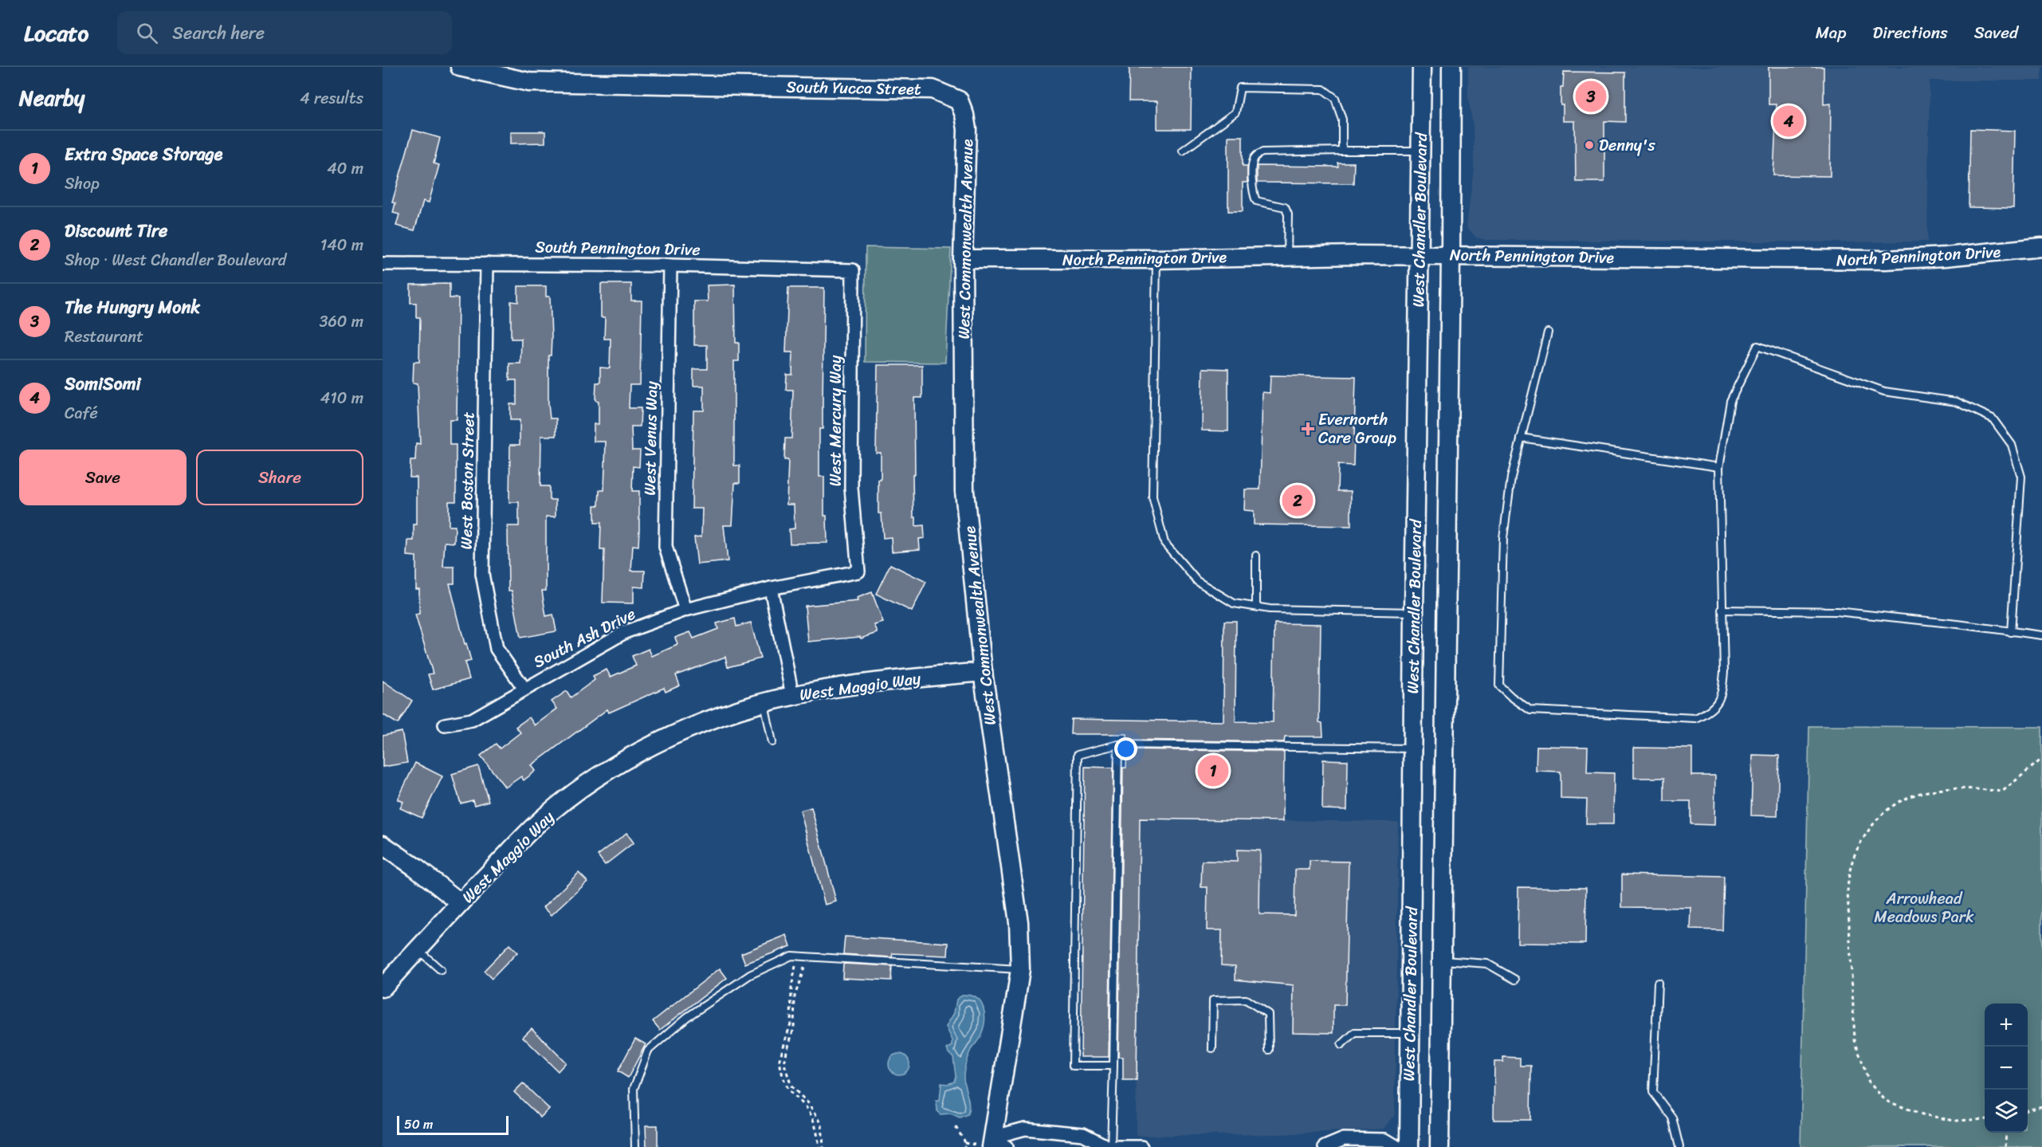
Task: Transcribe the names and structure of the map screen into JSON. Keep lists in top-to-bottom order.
{
  "streets": {
    "street": [
      "South Yucca Street",
      "West Chandler Boulevard",
      "West Commonwealth Avenue",
      "South Pennington Drive",
      "North Pennington Drive",
      "West Mercury Way",
      "West Venus Way",
      "West Boston Street",
      "South Ash Drive",
      "West Maggio Way"
    ]
  },
  "crossings": [
    ["South Yucca Street", "West Commonwealth Avenue"],
    ["West Chandler Boulevard", "North Pennington Drive"],
    ["West Commonwealth Avenue", "North Pennington Drive"],
    ["West Commonwealth Avenue", "West Maggio Way"],
    ["South Pennington Drive", "West Mercury Way"],
    ["South Pennington Drive", "West Venus Way"],
    ["South Pennington Drive", "West Boston Street"],
    ["West Mercury Way", "South Ash Drive"],
    ["West Venus Way", "South Ash Drive"],
    ["West Boston Street", "South Ash Drive"]
  ],
  "parks": ["Arrowhead Meadows Park"],
  "places": {
    "other": ["Denny's"],
    "health": ["Evernorth Care Group"]
  },
  "scale_bar": "50 m",
  "page": {
    "header": "Locato",
    "search": "Search here",
    "nav": ["Map", "Directions", "Saved"],
    "heading": ["Nearby", "4 results"],
    "pins": [
      "3",
      "4",
      "2",
      "1"
    ],
    "list": [
      {
        "mark": "1",
        "name": "Extra Space Storage",
        "note": "Shop",
        "value": "40 m"
      },
      {
        "mark": "2",
        "name": "Discount Tire",
        "note": "Shop · West Chandler Boulevard",
        "value": "140 m"
      },
      {
        "mark": "3",
        "name": "The Hungry Monk",
        "note": "Restaurant",
        "value": "360 m"
      },
      {
        "mark": "4",
        "name": "SomiSomi",
        "note": "Café",
        "value": "410 m"
      }
    ],
    "buttons": ["Save", "Share"],
    "map_buttons": ["+", "−"],
    "scale": "50 m"
  }
}
